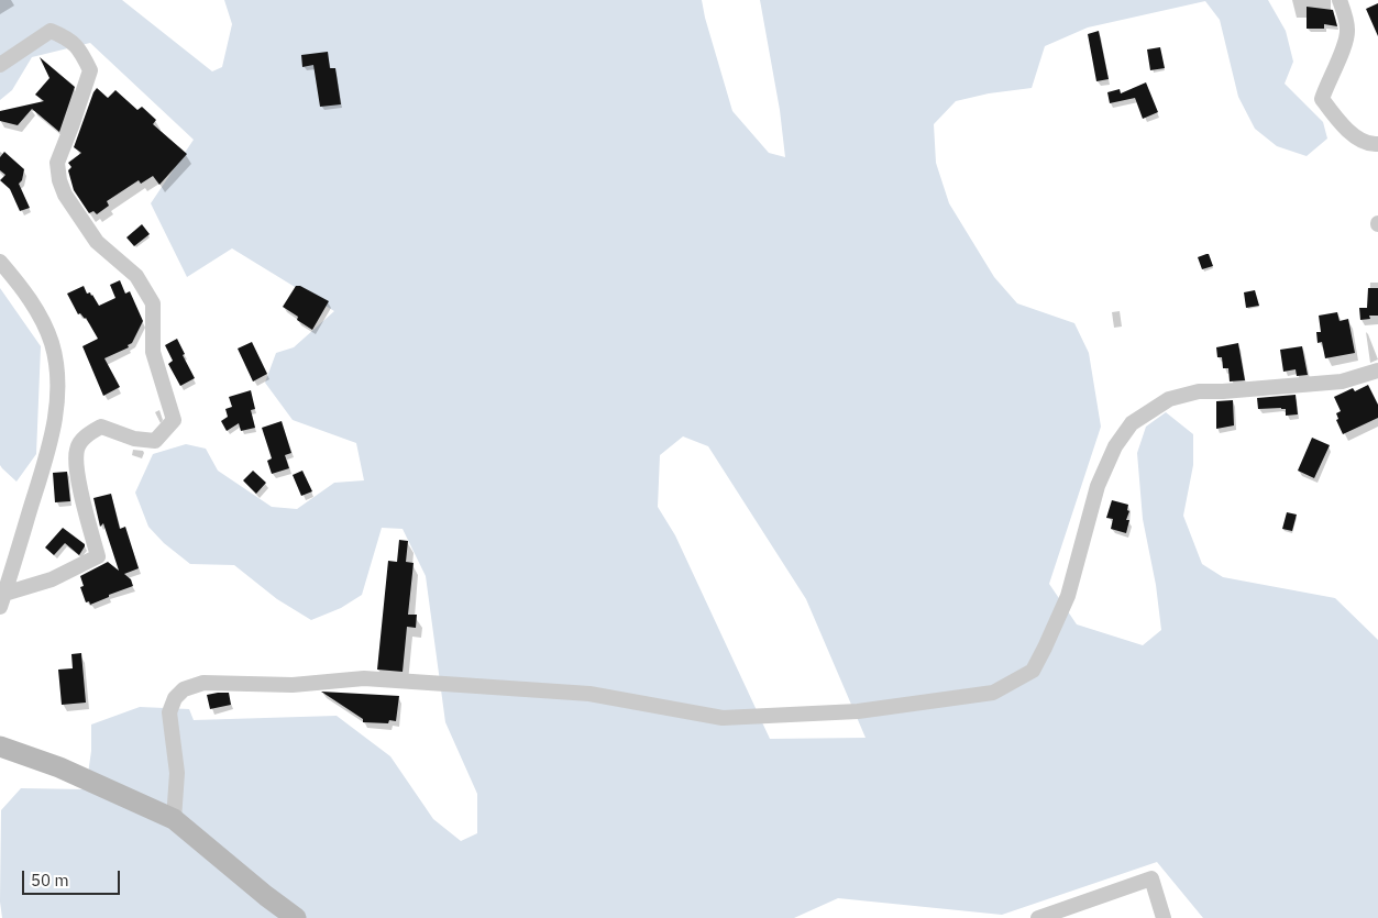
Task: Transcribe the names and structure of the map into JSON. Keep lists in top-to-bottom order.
{
  "scale_bar": "50 m"
}
